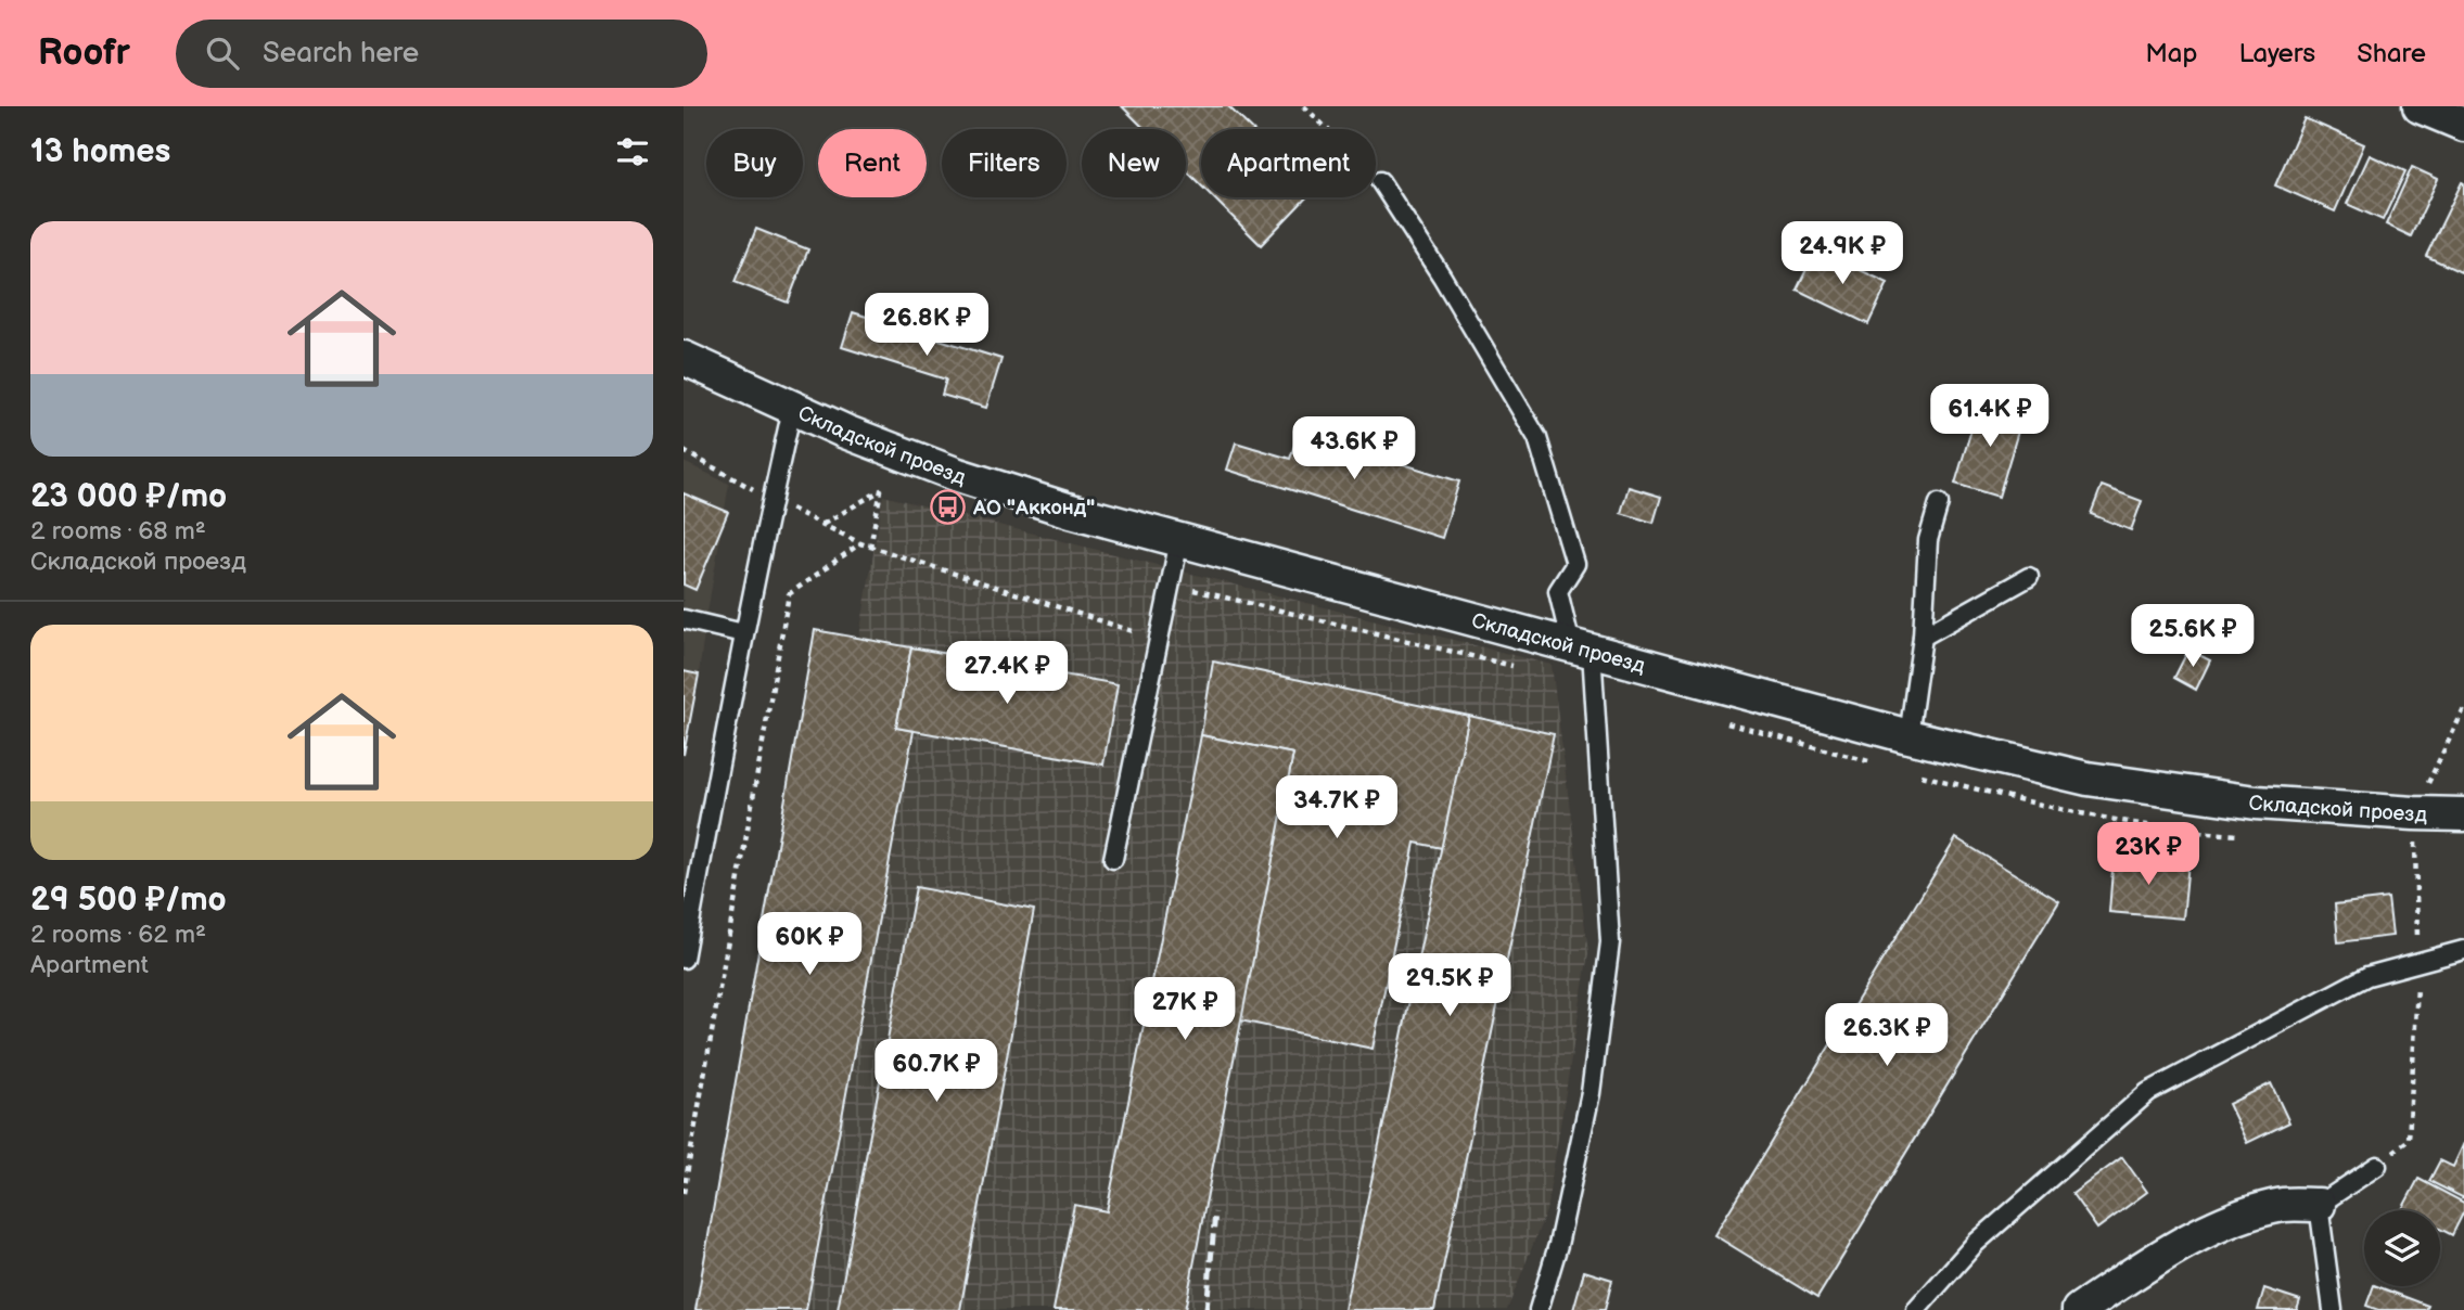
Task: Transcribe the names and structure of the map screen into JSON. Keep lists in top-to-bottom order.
{
  "streets": {
    "street": ["Складской проезд"]
  },
  "places": {
    "bus stop": ["АО \"Акконд\""]
  },
  "page": {
    "header": "Roofr",
    "search": "Search here",
    "nav": ["Map", "Layers", "Share"],
    "heading": "13 homes",
    "chip": [
      "Buy",
      "Rent",
      "Filters",
      "New",
      "Apartment"
    ],
    "list": [
      {
        "name": "23 000 ₽/mo",
        "note": "2 rooms · 68 m² · Складской проезд"
      },
      {
        "name": "29 500 ₽/mo",
        "note": "2 rooms · 62 m² · Apartment"
      }
    ],
    "price": [
      "24.9K ₽",
      "26.8K ₽",
      "61.4K ₽",
      "43.6K ₽",
      "25.6K ₽",
      "27.4K ₽",
      "34.7K ₽",
      "23K ₽",
      "60K ₽",
      "29.5K ₽",
      "27K ₽",
      "26.3K ₽",
      "60.7K ₽"
    ]
  }
}
